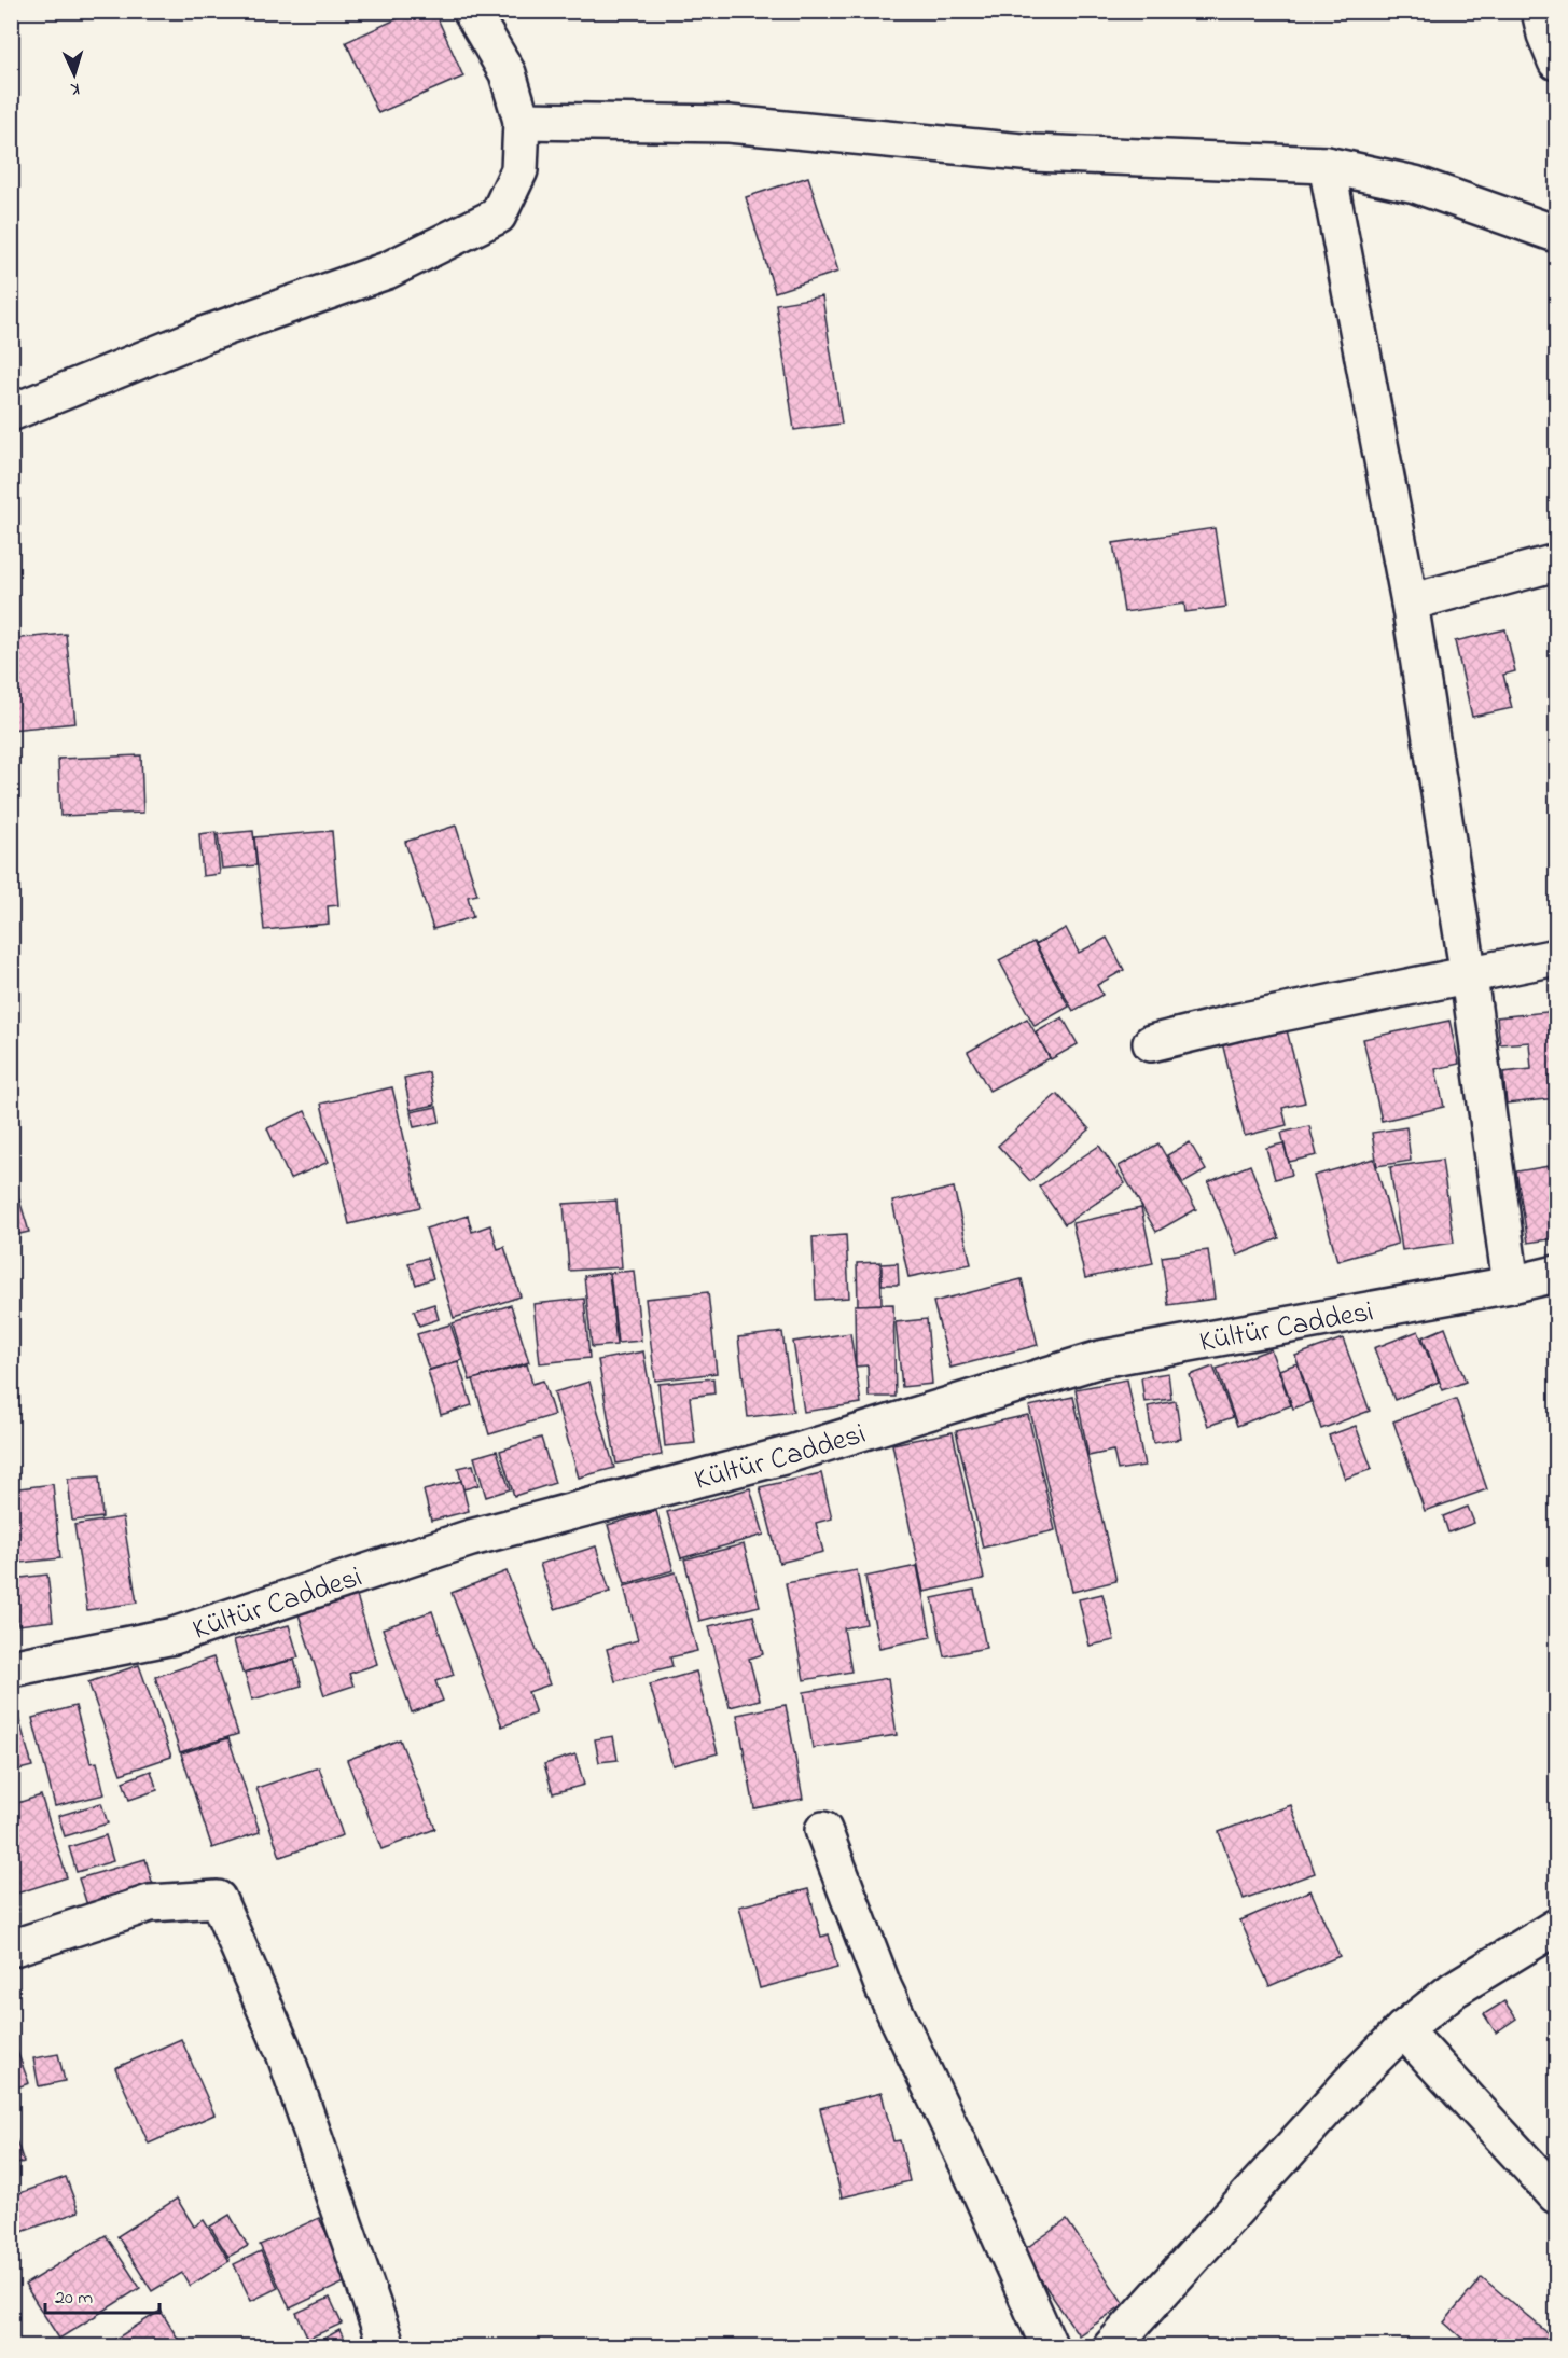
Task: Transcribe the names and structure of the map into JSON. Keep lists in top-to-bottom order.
{
  "streets": {
    "street": ["Kültür Caddesi"]
  },
  "scale_bar": "20 m",
  "north": "bottom"
}
